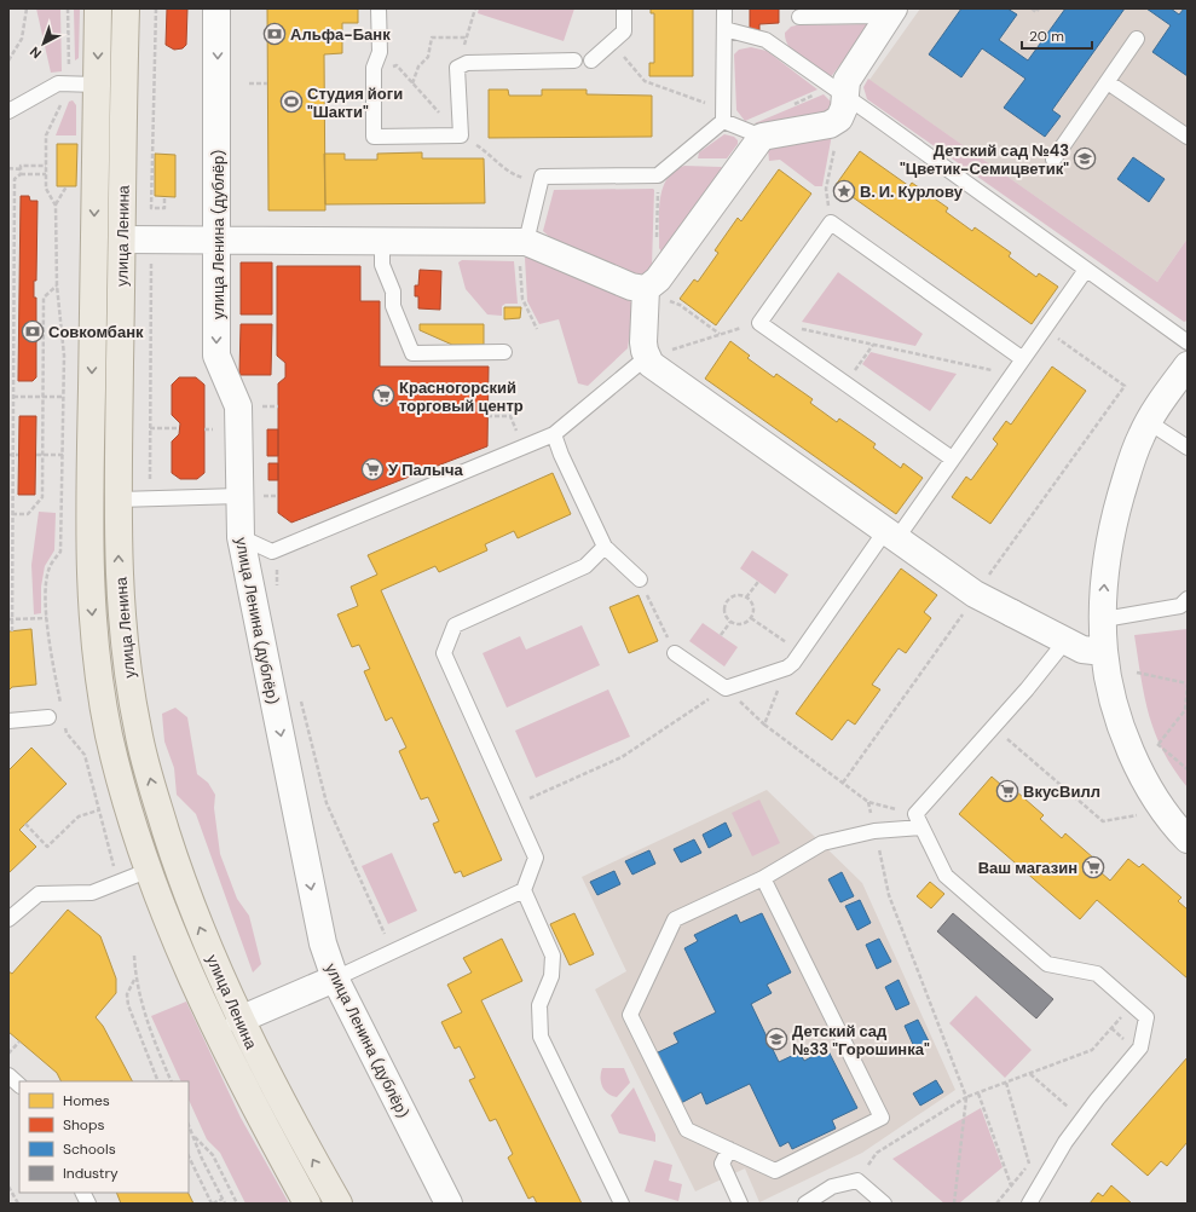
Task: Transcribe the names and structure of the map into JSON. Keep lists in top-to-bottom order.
{
  "streets": {
    "main road": ["улица Ленина"],
    "street": ["улица Ленина (дублёр)"]
  },
  "one_way": ["улица Ленина (дублёр)"],
  "places": {
    "bank": ["Альфа-Банк", "Совкомбанк"],
    "sports": ["Студия йоги \"Шакти\""],
    "school or university": ["Детский сад №43 \"Цветик-Семицветик\"", "Детский сад №33 \"Горошинка\""],
    "place": ["В. И. Курлову"],
    "supermarket": [
      "Красногорский торговый центр",
      "У Палыча",
      "ВкусВилл",
      "Ваш магазин"
    ]
  },
  "legend": [
    "Homes",
    "Shops",
    "Schools",
    "Industry"
  ],
  "scale_bar": "20 m",
  "north": "bottom left"
}
